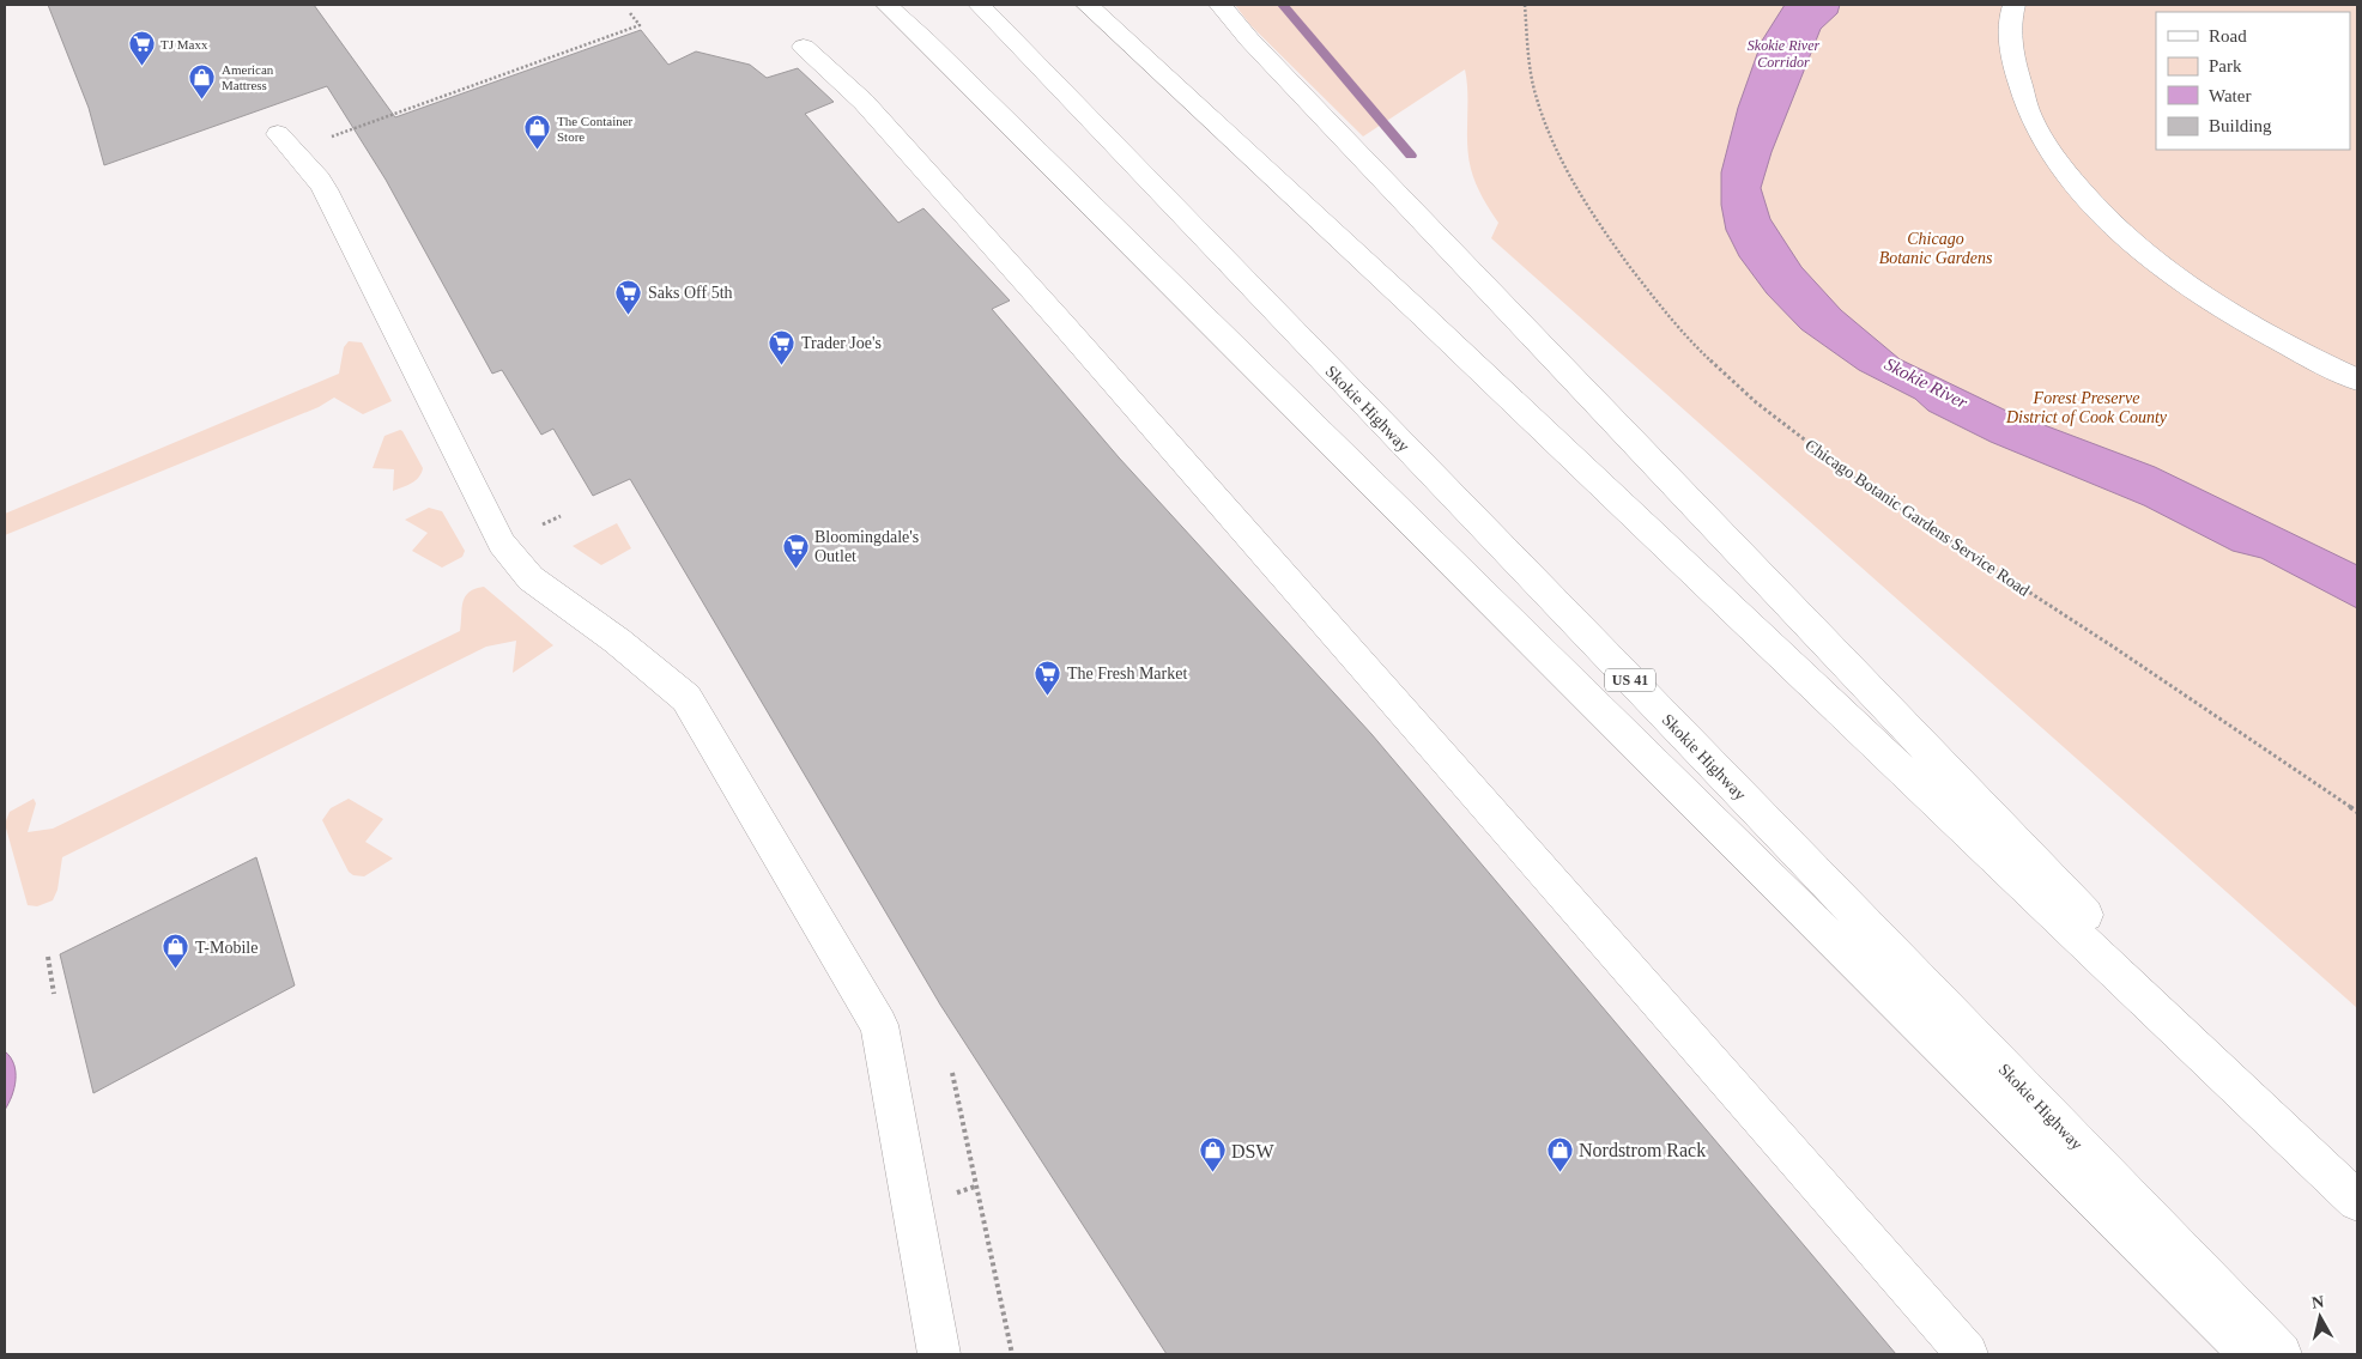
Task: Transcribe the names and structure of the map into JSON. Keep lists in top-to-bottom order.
{
  "streets": {
    "main road": ["Skokie Highway", "US 41"],
    "path": ["Chicago Botanic Gardens Service Road"]
  },
  "water": ["Skokie River Corridor", "Skokie River"],
  "parks": ["Chicago Botanic Gardens", "Forest Preserve District of Cook County"],
  "places": {
    "supermarket": [
      "TJ Maxx",
      "Saks Off 5th",
      "Trader Joe's",
      "Bloomingdale's Outlet",
      "The Fresh Market"
    ],
    "shop": [
      "American Mattress",
      "The Container Store",
      "T-Mobile",
      "Nordstrom Rack",
      "DSW"
    ]
  },
  "legend": [
    "Road",
    "Park",
    "Water",
    "Building"
  ],
  "north": "top"
}
